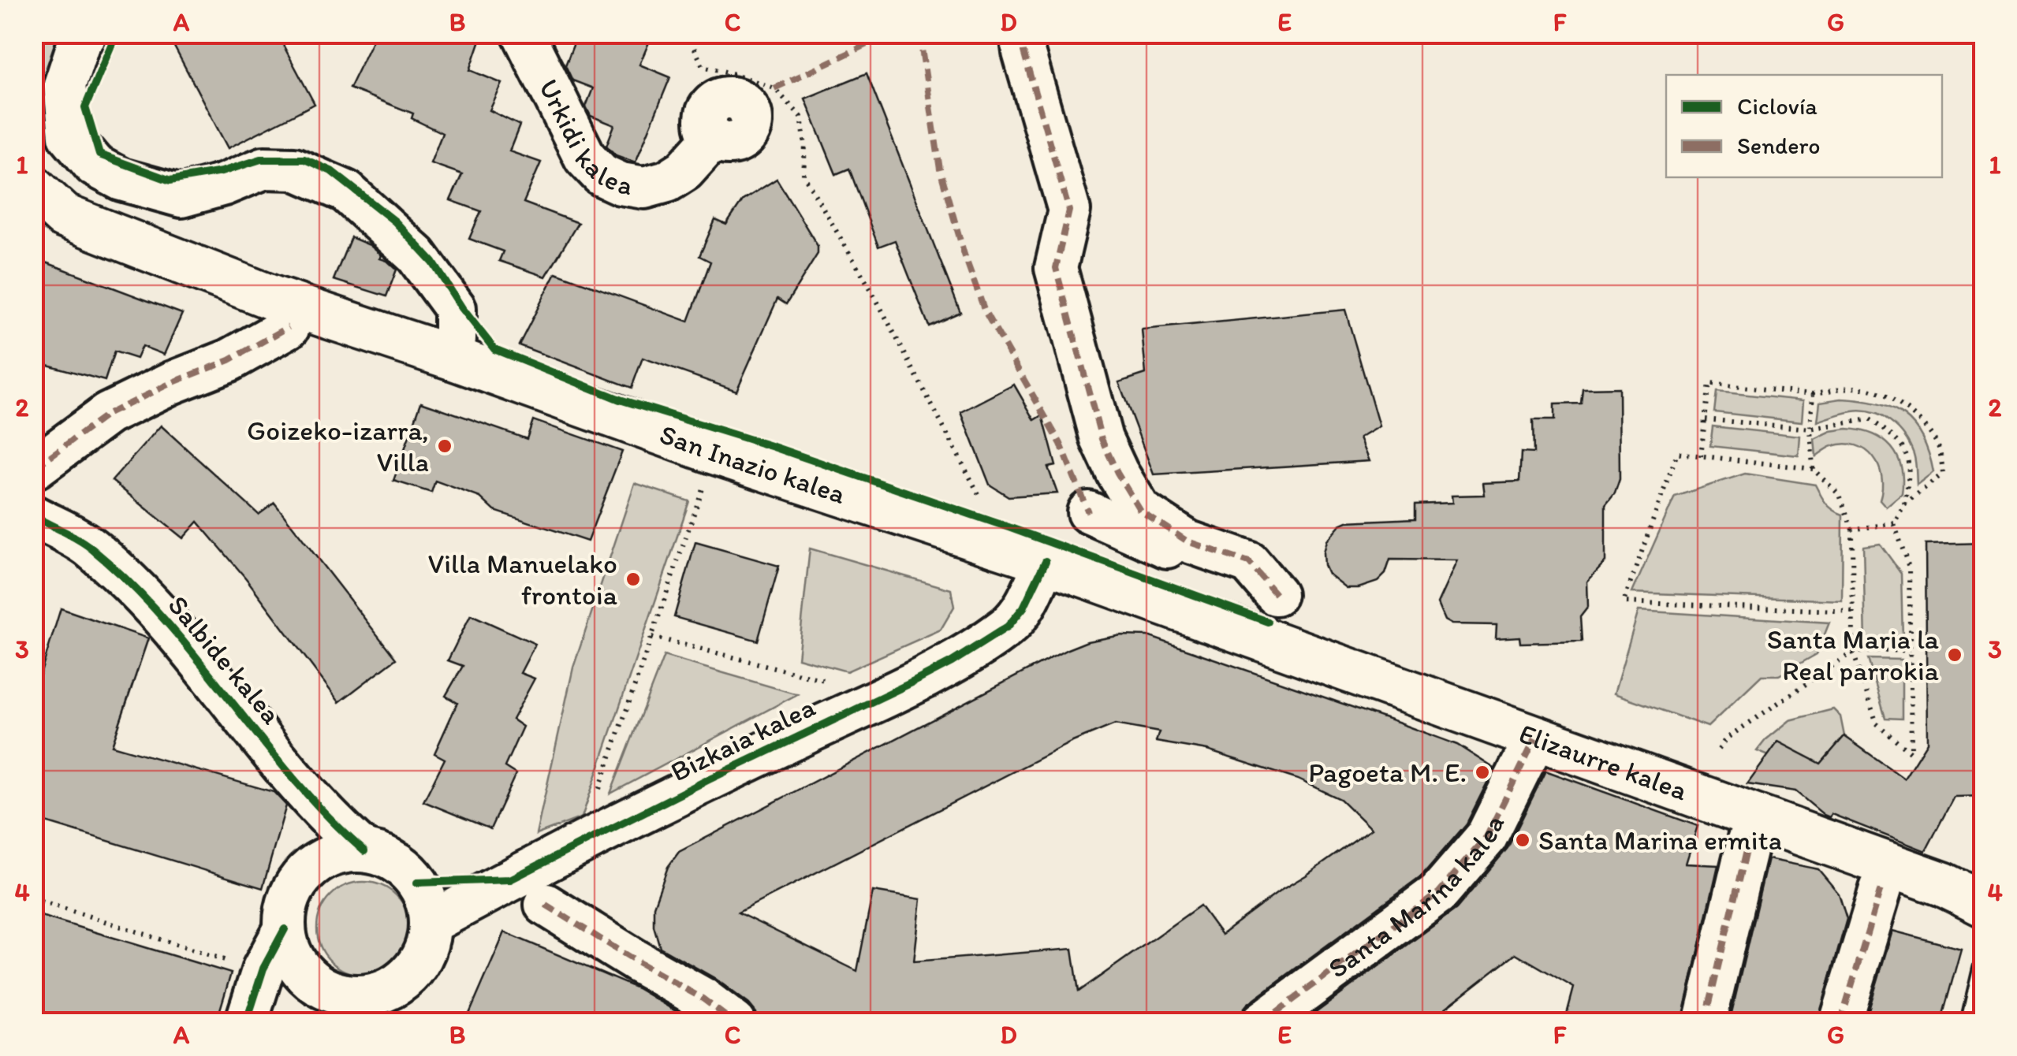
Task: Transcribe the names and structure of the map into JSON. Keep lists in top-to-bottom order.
{
  "streets": {
    "main road": ["San Inazio kalea", "Elizaurre kalea"],
    "street": [
      "Urkidi kalea",
      "Salbide kalea",
      "Bizkaia kalea",
      "Santa Marina kalea"
    ]
  },
  "crossings": [
    ["San Inazio kalea", "Bizkaia kalea"],
    ["San Inazio kalea", "Elizaurre kalea"],
    ["Salbide kalea", "Bizkaia kalea"],
    ["Elizaurre kalea", "Santa Marina kalea"]
  ],
  "places": [
    "Goizeko-izarra, Villa",
    "Villa Manuelako frontoia",
    "Santa Maria la Real parrokia",
    "Pagoeta M. E.",
    "Santa Marina ermita"
  ],
  "legend": ["Ciclovía", "Sendero"],
  "grid": {
    "columns": [
      "A",
      "B",
      "C",
      "D",
      "E",
      "F",
      "G"
    ],
    "rows": [
      "1",
      "2",
      "3",
      "4"
    ]
  }
}
